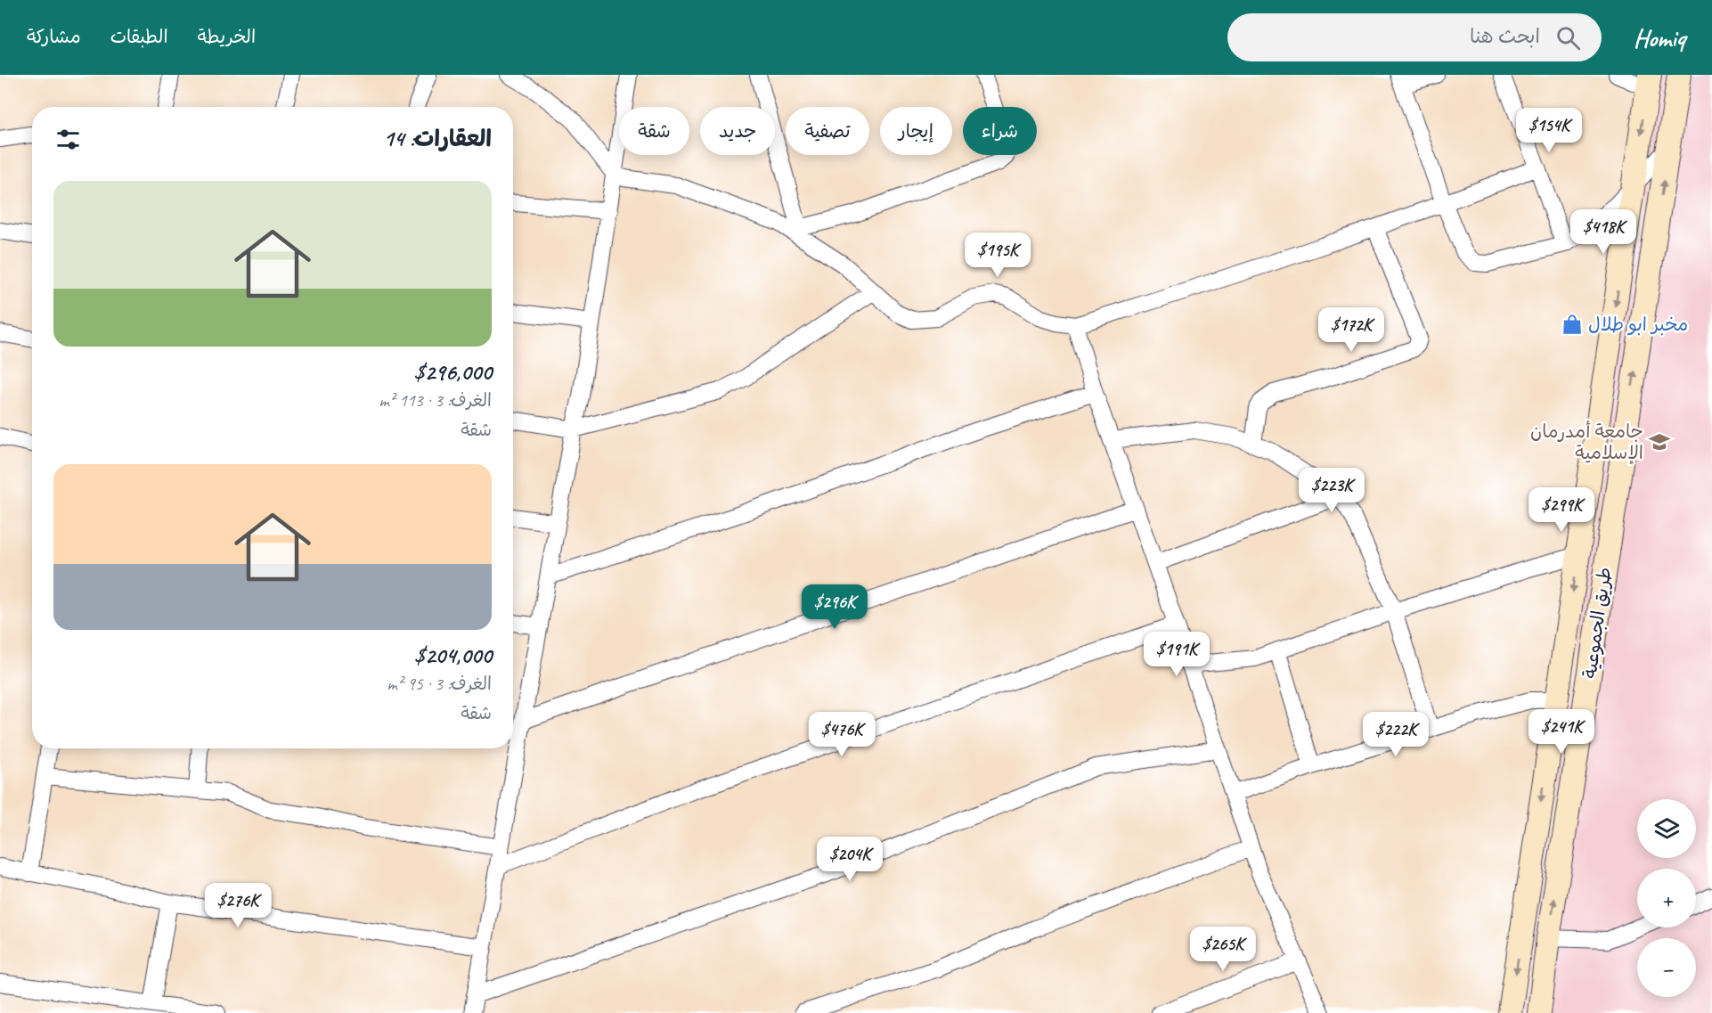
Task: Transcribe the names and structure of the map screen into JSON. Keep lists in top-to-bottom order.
{
  "streets": {
    "main road": ["طريق الجموعية"]
  },
  "places": {
    "shop": ["مخبر ابو طلال"],
    "school or university": ["جامعة أمدرمان الإسلامية"]
  },
  "page": {
    "header": "Homiq",
    "search": "ابحث هنا",
    "nav": ["الخريطة", "الطبقات", "مشاركة"],
    "chip": [
      "شراء",
      "إيجار",
      "تصفية",
      "جديد",
      "شقة"
    ],
    "heading": "العقارات: 14",
    "price": [
      "$154K",
      "$418K",
      "$195K",
      "$172K",
      "$223K",
      "$299K",
      "$296K",
      "$191K",
      "$241K",
      "$476K",
      "$222K",
      "$204K",
      "$276K",
      "$265K"
    ],
    "list": [
      {
        "name": "$296,000",
        "note": "الغرف: 3 · 113 m² · شقة"
      },
      {
        "name": "$204,000",
        "note": "الغرف: 3 · 95 m² · شقة"
      }
    ],
    "map_buttons": ["+", "−"]
  }
}
